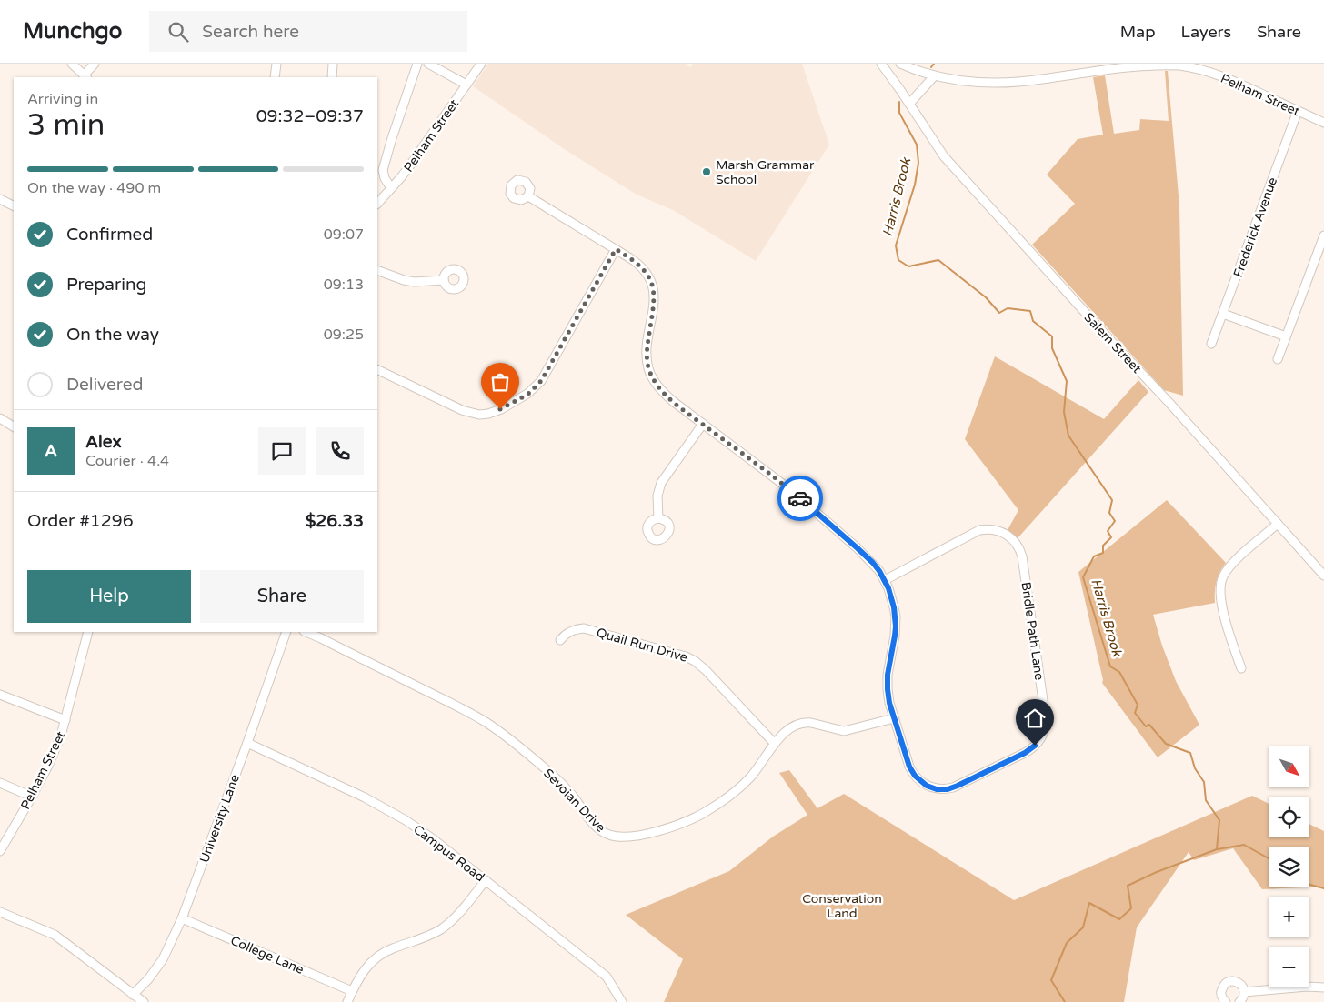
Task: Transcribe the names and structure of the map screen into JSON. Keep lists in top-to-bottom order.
{
  "streets": {
    "street": [
      "Pelham Street",
      "Frederick Avenue",
      "Salem Street",
      "Bridle Path Lane",
      "Quail Run Drive",
      "Sevoian Drive",
      "University Lane",
      "Campus Road",
      "College Lane"
    ]
  },
  "crossings": [
    ["Pelham Street", "Frederick Avenue"],
    ["Bridle Path Lane", "Sevoian Drive"],
    ["Quail Run Drive", "Sevoian Drive"],
    ["University Lane", "Campus Road"],
    ["University Lane", "College Lane"]
  ],
  "water": ["Harris Brook"],
  "parks": ["Conservation Land"],
  "places": ["Marsh Grammar School"],
  "north": "bottom right",
  "page": {
    "header": "Munchgo",
    "search": "Search here",
    "nav": ["Map", "Layers", "Share"],
    "heading": ["3 min", "Arriving in", "09:32–09:37"],
    "panel": [
      "Alex",
      "Courier · 4.4",
      "Order #1296",
      "$26.33"
    ],
    "bar": "On the way · 490 m",
    "list": [
      ["Confirmed", "09:07"],
      ["Preparing", "09:13"],
      ["On the way", "09:25"],
      "Delivered"
    ],
    "round": "A",
    "buttons": ["Help", "Share"],
    "map_buttons": ["+", "−"]
  }
}
